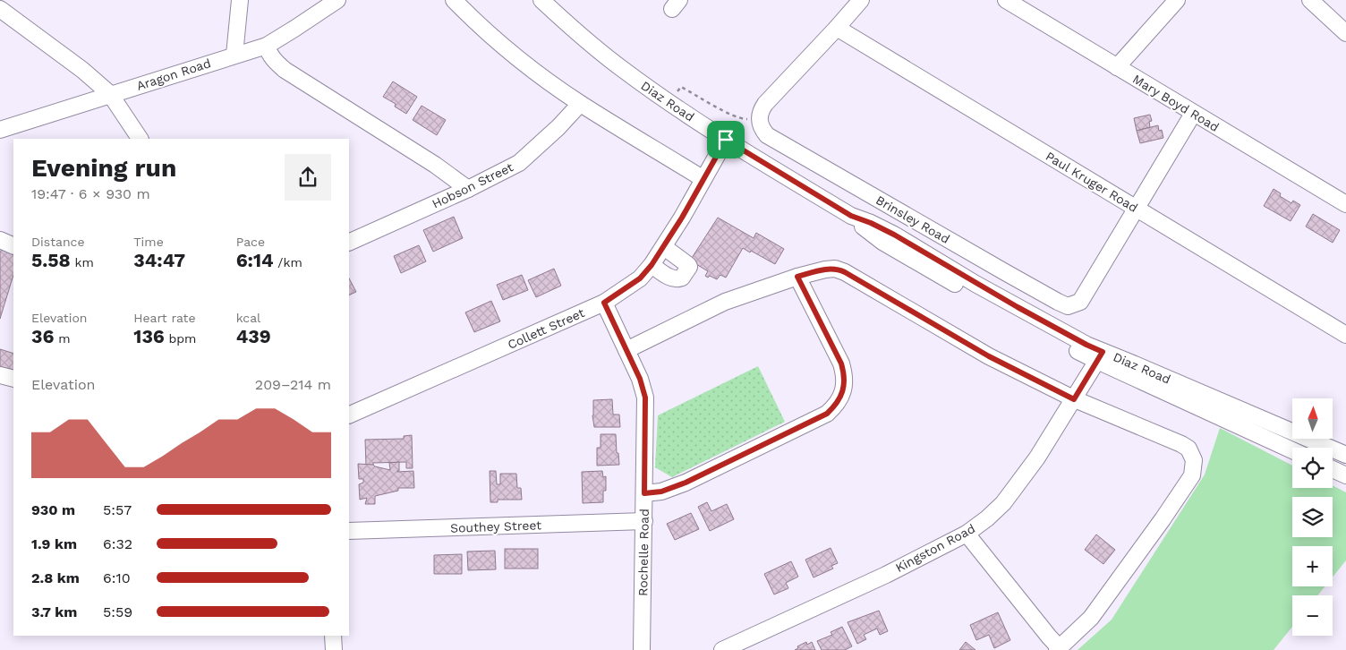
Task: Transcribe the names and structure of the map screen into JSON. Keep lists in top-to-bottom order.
{
  "streets": {
    "street": [
      "Aragon Road",
      "Diaz Road",
      "Mary Boyd Road",
      "Paul Kruger Road",
      "Hobson Street",
      "Brinsley Road",
      "Collett Street",
      "Southey Street",
      "Kingston Road",
      "Rochelle Road"
    ]
  },
  "crossings": [
    ["Diaz Road", "Collett Street"],
    ["Diaz Road", "Kingston Road"],
    ["Paul Kruger Road", "Brinsley Road"],
    ["Collett Street", "Rochelle Road"],
    ["Southey Street", "Rochelle Road"]
  ],
  "north": "top",
  "page": {
    "heading": ["Evening run", "19:47 · 6 × 930 m"],
    "stats": [
      ["Distance", "5.58 km"],
      ["Time", "34:47"],
      ["Pace", "6:14 /km"],
      ["Elevation", "36 m"],
      ["Heart rate", "136 bpm"],
      ["kcal", "439"]
    ],
    "chart": ["Elevation", "209–214 m"],
    "map_buttons": ["+", "−"],
    "list": [
      {
        "name": "930 m",
        "note": "5:57"
      },
      {
        "name": "1.9 km",
        "note": "6:32"
      },
      {
        "name": "2.8 km",
        "note": "6:10"
      },
      {
        "name": "3.7 km",
        "note": "5:59"
      }
    ]
  }
}
